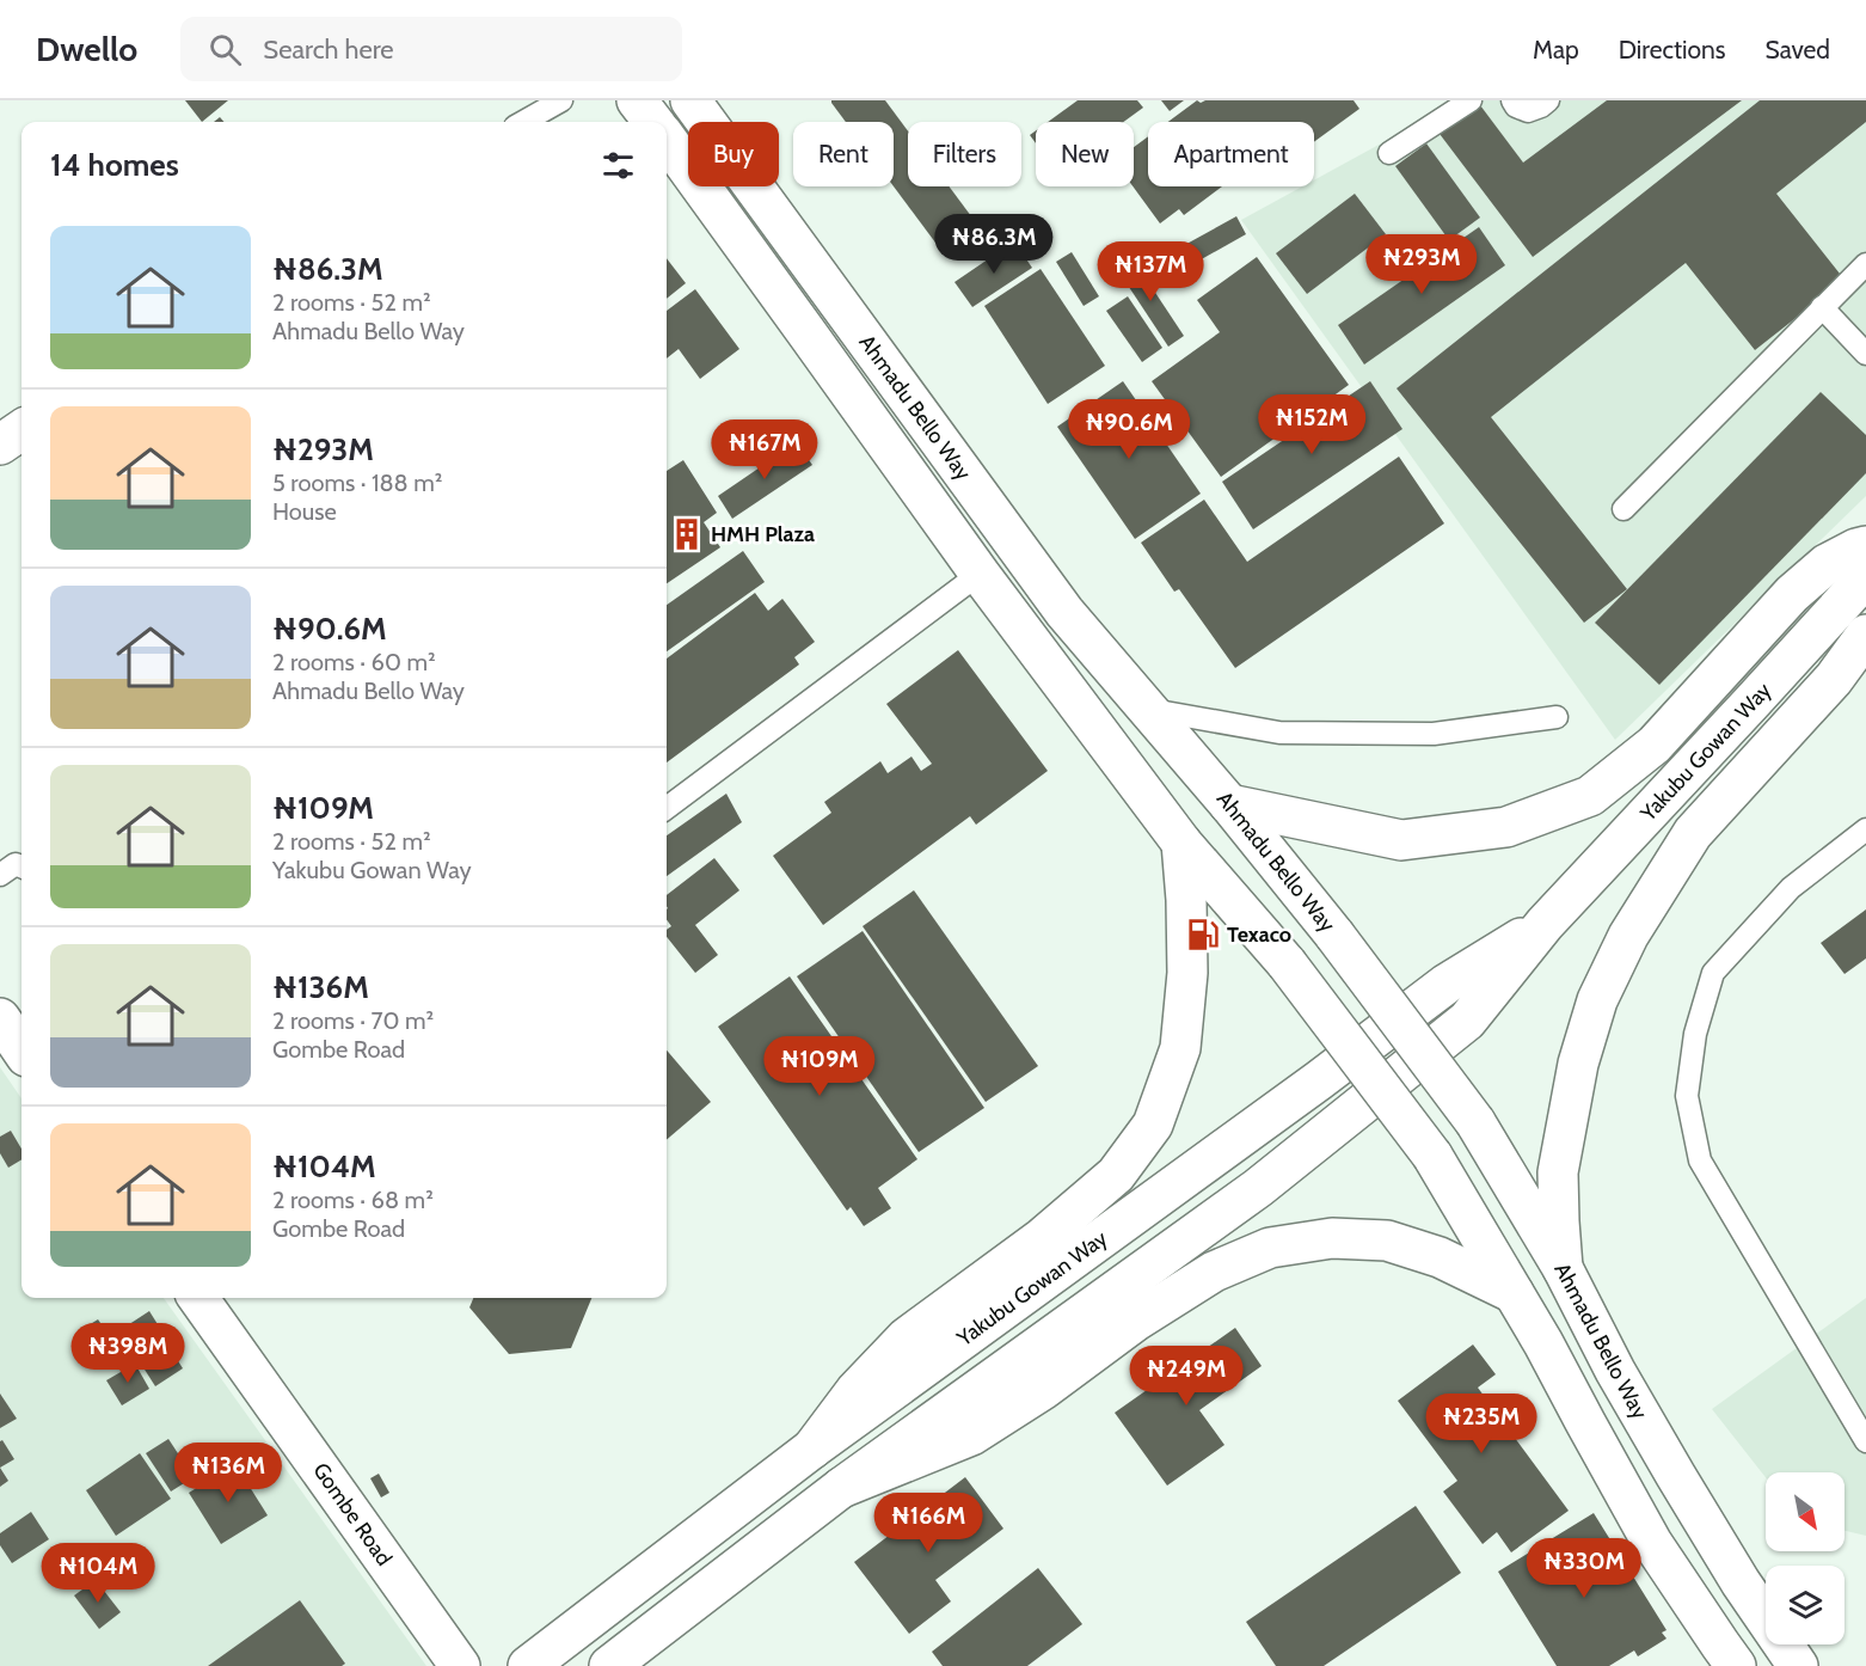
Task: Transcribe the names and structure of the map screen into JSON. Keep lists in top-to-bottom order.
{
  "streets": {
    "main road": ["Ahmadu Bello Way", "Yakubu Gowan Way", "Gombe Road"]
  },
  "places": {
    "building": ["HMH Plaza"],
    "fuel station": ["Texaco"]
  },
  "north": "bottom right",
  "page": {
    "header": "Dwello",
    "search": "Search here",
    "nav": ["Map", "Directions", "Saved"],
    "chip": [
      "Buy",
      "Rent",
      "Filters",
      "New",
      "Apartment"
    ],
    "heading": "14 homes",
    "list": [
      {
        "name": "₦86.3M",
        "note": "2 rooms · 52 m² · Ahmadu Bello Way"
      },
      {
        "name": "₦293M",
        "note": "5 rooms · 188 m² · House"
      },
      {
        "name": "₦90.6M",
        "note": "2 rooms · 60 m² · Ahmadu Bello Way"
      },
      {
        "name": "₦109M",
        "note": "2 rooms · 52 m² · Yakubu Gowan Way"
      },
      {
        "name": "₦136M",
        "note": "2 rooms · 70 m² · Gombe Road"
      },
      {
        "name": "₦104M",
        "note": "2 rooms · 68 m² · Gombe Road"
      }
    ],
    "price": [
      "₦86.3M",
      "₦293M",
      "₦137M",
      "₦152M",
      "₦90.6M",
      "₦167M",
      "₦109M",
      "₦398M",
      "₦249M",
      "₦235M",
      "₦136M",
      "₦166M",
      "₦330M",
      "₦104M"
    ]
  }
}
